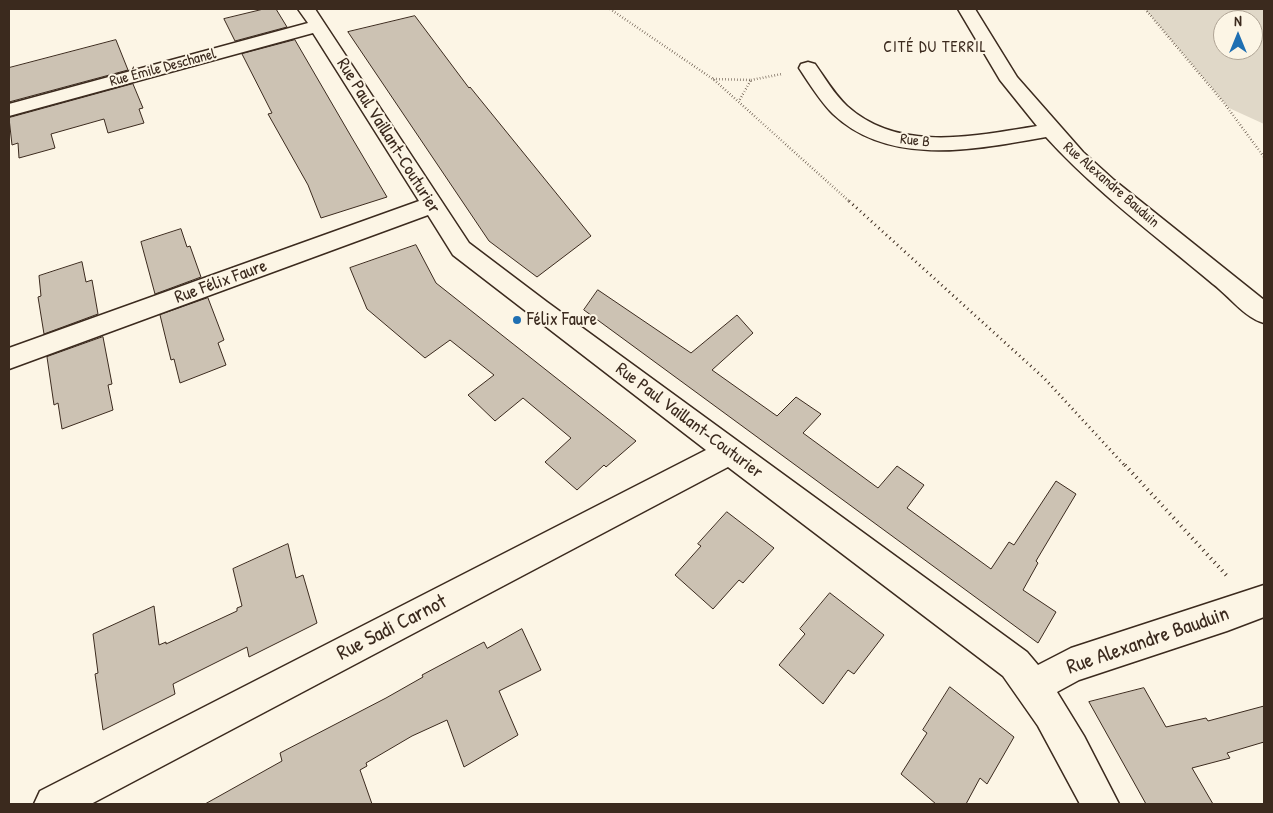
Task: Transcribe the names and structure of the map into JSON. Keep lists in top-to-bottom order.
{
  "streets": {
    "street": [
      "Rue Émile Deschanel",
      "Rue Paul Vaillant-Couturier",
      "Rue B",
      "Rue Alexandre Bauduin",
      "Rue Félix Faure",
      "Rue Sadi Carnot"
    ]
  },
  "crossings": [
    ["Rue Émile Deschanel", "Rue Paul Vaillant-Couturier"],
    ["Rue Paul Vaillant-Couturier", "Rue Alexandre Bauduin"],
    ["Rue Paul Vaillant-Couturier", "Rue Félix Faure"],
    ["Rue Paul Vaillant-Couturier", "Rue Sadi Carnot"],
    ["Rue B", "Rue Alexandre Bauduin"]
  ],
  "districts": ["CITÉ DU TERRIL"],
  "places": ["Félix Faure"],
  "north": "top"
}
